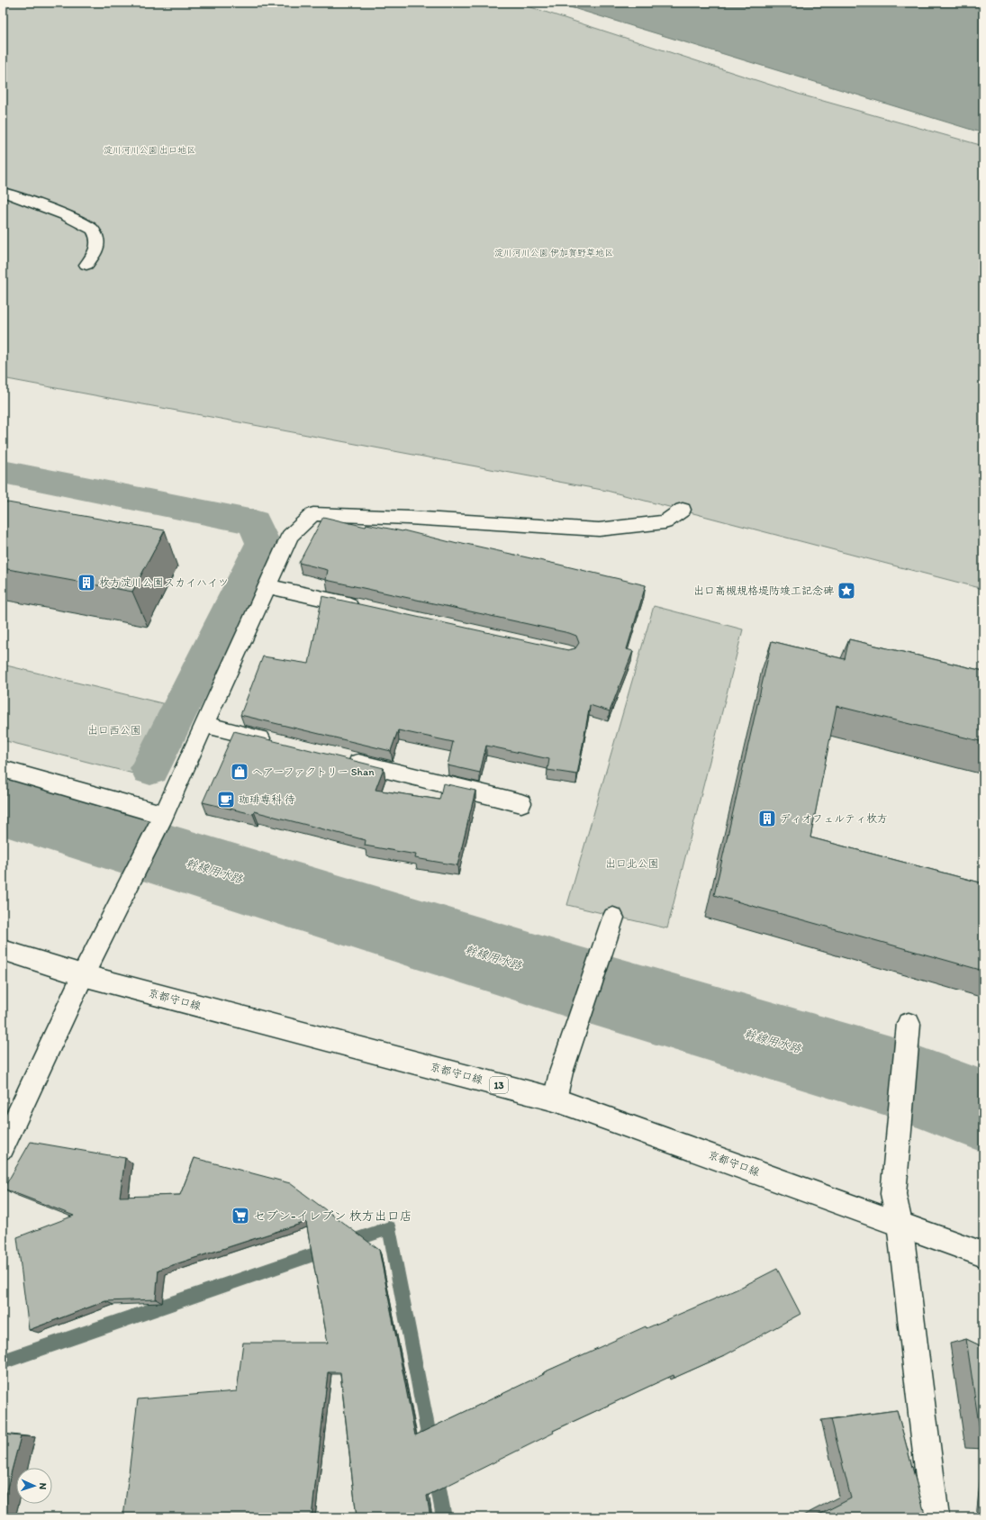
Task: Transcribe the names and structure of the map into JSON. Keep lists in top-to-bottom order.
{
  "streets": {
    "street": ["京都守口線", "13"]
  },
  "water": ["幹線用水路"],
  "parks": [
    "淀川河川公園 出口地区",
    "淀川河川公園 伊加賀野草地区",
    "出口西公園",
    "出口北公園"
  ],
  "places": {
    "building": ["枚方淀川公園スカイハイツ", "ディオフェルティ枚方"],
    "place": ["出口高槻規格堤防竣工記念碑"],
    "shop": ["ヘアーファクトリー Shan"],
    "cafe": ["珈琲専科 待"],
    "supermarket": ["セブン-イレブン 枚方出口店"]
  },
  "north": "right"
}
